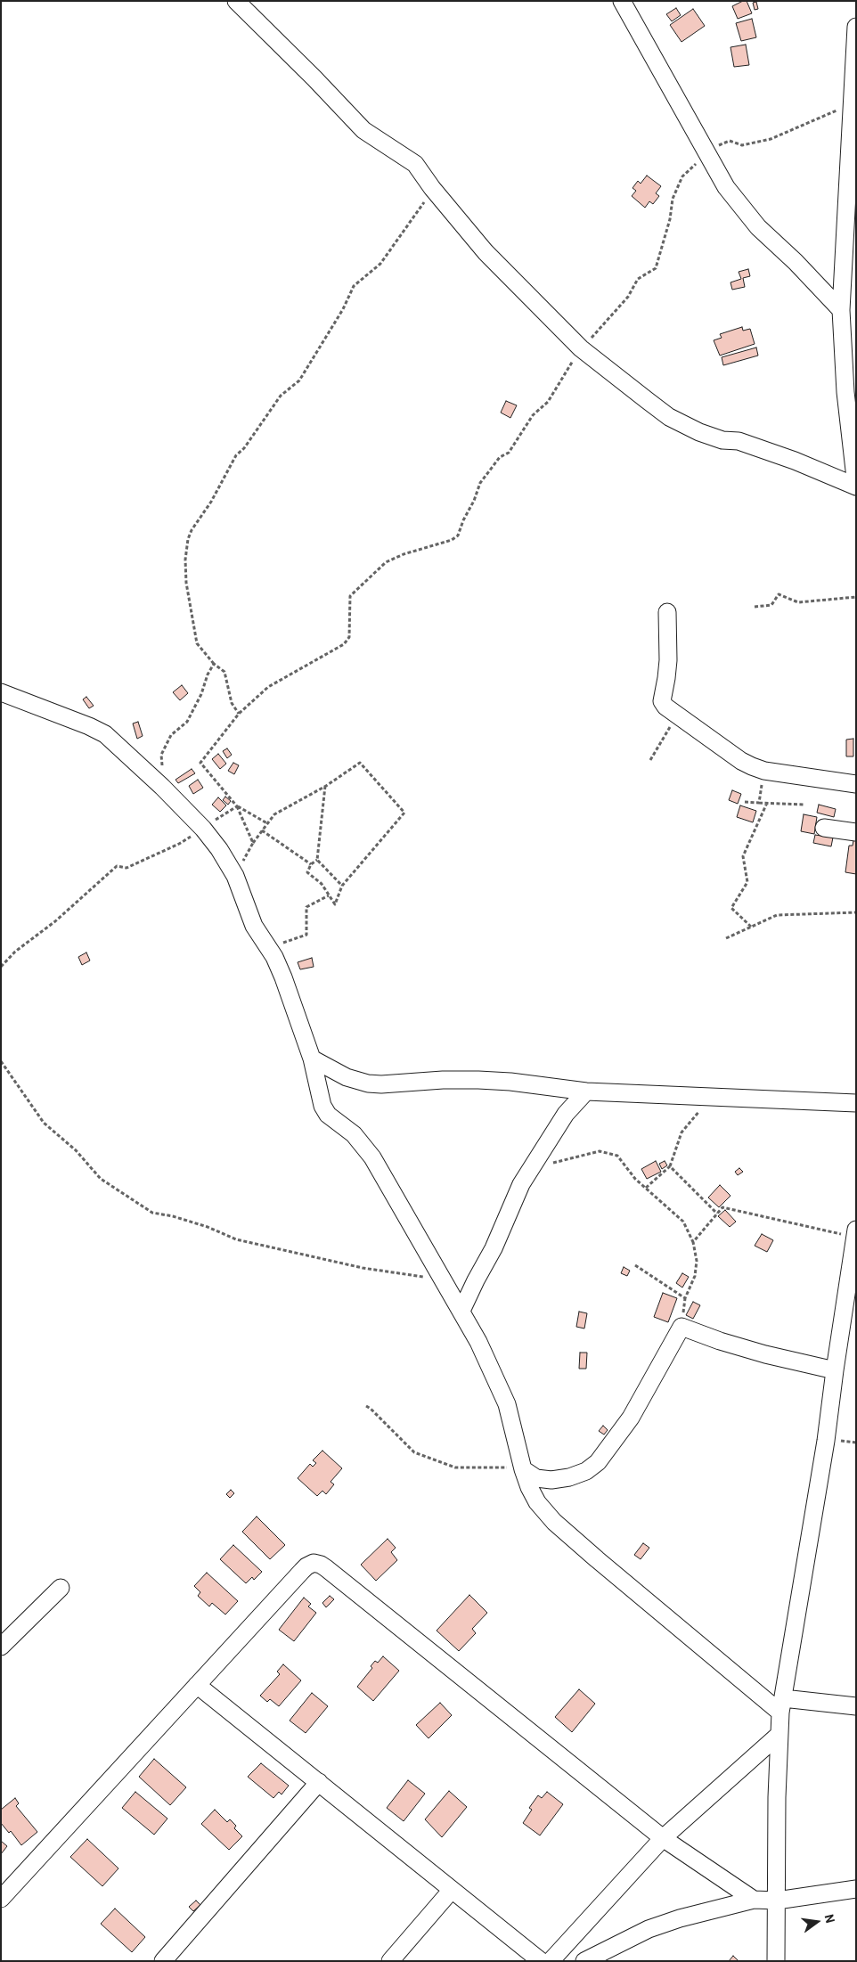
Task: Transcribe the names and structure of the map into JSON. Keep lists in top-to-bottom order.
{
  "north": "right"
}
